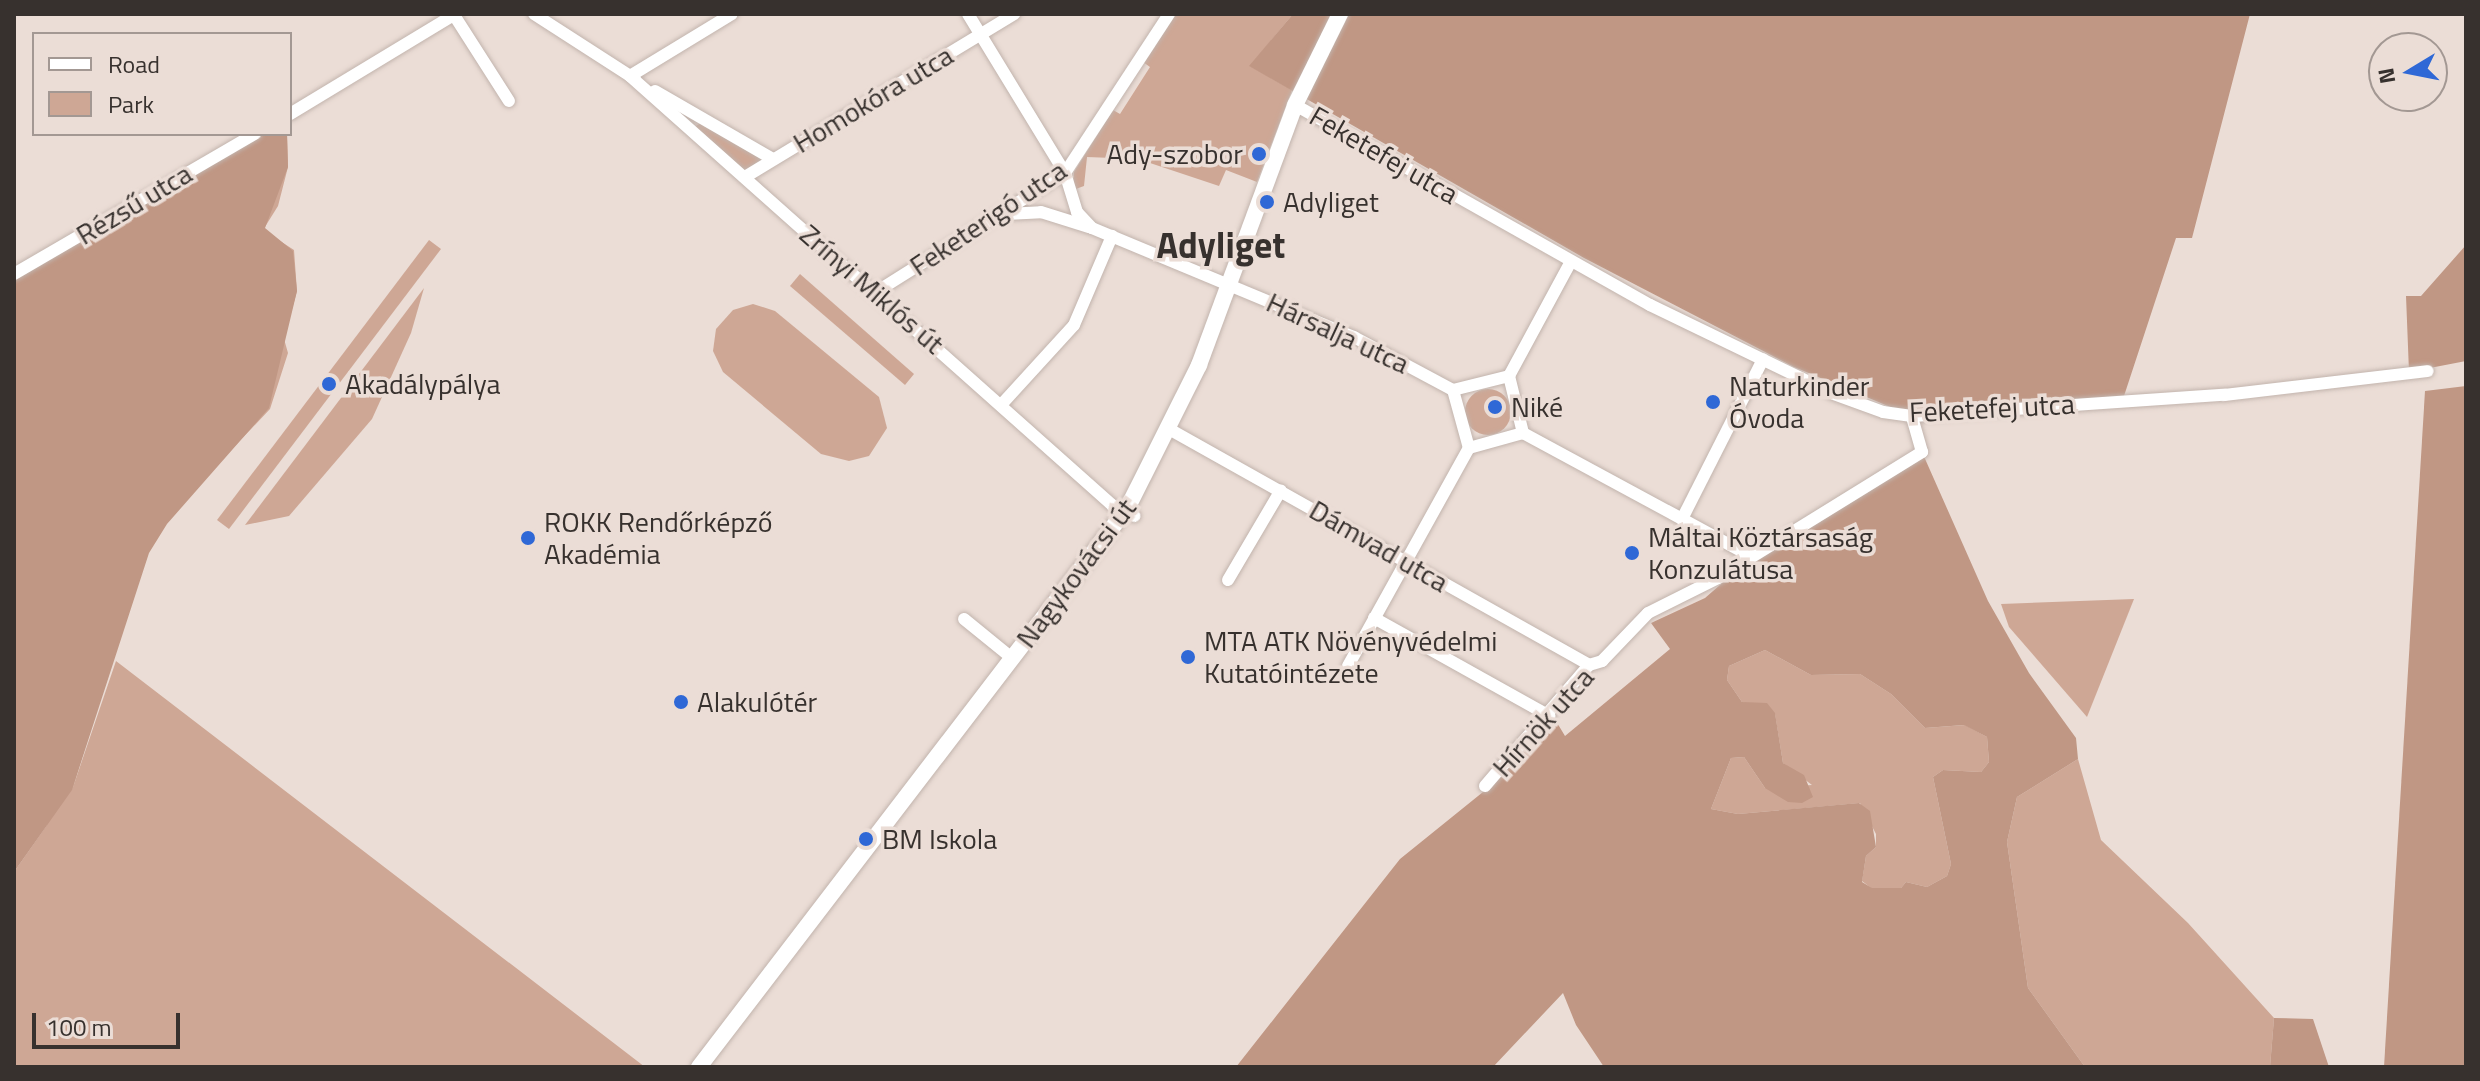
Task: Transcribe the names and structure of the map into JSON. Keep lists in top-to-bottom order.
{
  "streets": {
    "street": [
      "Homokóra utca",
      "Feketefej utca",
      "Rézsű utca",
      "Feketerigó utca",
      "Zrínyi Miklós út",
      "Hársalja utca",
      "Dámvad utca",
      "Nagykovácsi út",
      "Hírnök utca"
    ]
  },
  "crossings": [
    ["Homokóra utca", "Zrínyi Miklós út"],
    ["Feketefej utca", "Nagykovácsi út"],
    ["Feketefej utca", "Hírnök utca"],
    ["Feketerigó utca", "Zrínyi Miklós út"],
    ["Feketerigó utca", "Hársalja utca"],
    ["Zrínyi Miklós út", "Nagykovácsi út"],
    ["Hársalja utca", "Nagykovácsi út"],
    ["Dámvad utca", "Nagykovácsi út"],
    ["Dámvad utca", "Hírnök utca"]
  ],
  "districts": ["Adyliget"],
  "places": [
    "Ady-szobor",
    "Adyliget",
    "Akadálypálya",
    "Naturkinder Óvoda",
    "Niké",
    "ROKK Rendőrképző Akadémia",
    "Máltai Köztársaság Konzulátusa",
    "MTA ATK Növényvédelmi Kutatóintézete",
    "Alakulótér",
    "BM Iskola"
  ],
  "legend": ["Road", "Park"],
  "scale_bar": "100 m",
  "north": "left"
}
